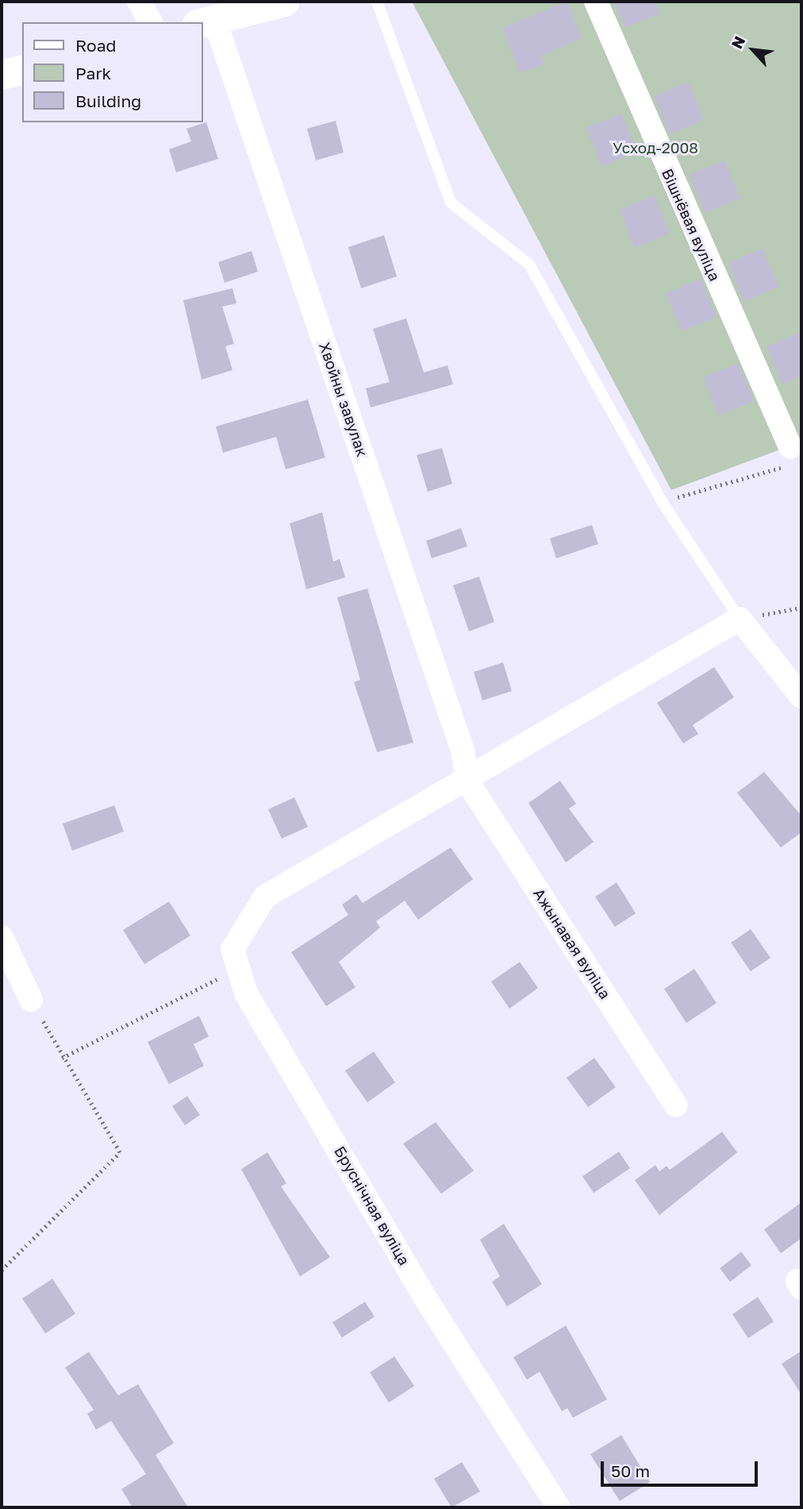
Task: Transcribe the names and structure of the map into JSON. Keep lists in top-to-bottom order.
{
  "streets": {
    "street": [
      "Вішнёвая вуліца",
      "Хвойны завулак",
      "Ажынавая вуліца",
      "Бруснічная вуліца"
    ]
  },
  "crossings": [
    ["Хвойны завулак", "Ажынавая вуліца"],
    ["Хвойны завулак", "Бруснічная вуліца"],
    ["Ажынавая вуліца", "Бруснічная вуліца"]
  ],
  "parks": ["Усход-2008"],
  "legend": ["Road", "Park", "Building"],
  "scale_bar": "50 m",
  "north": "top left"
}
